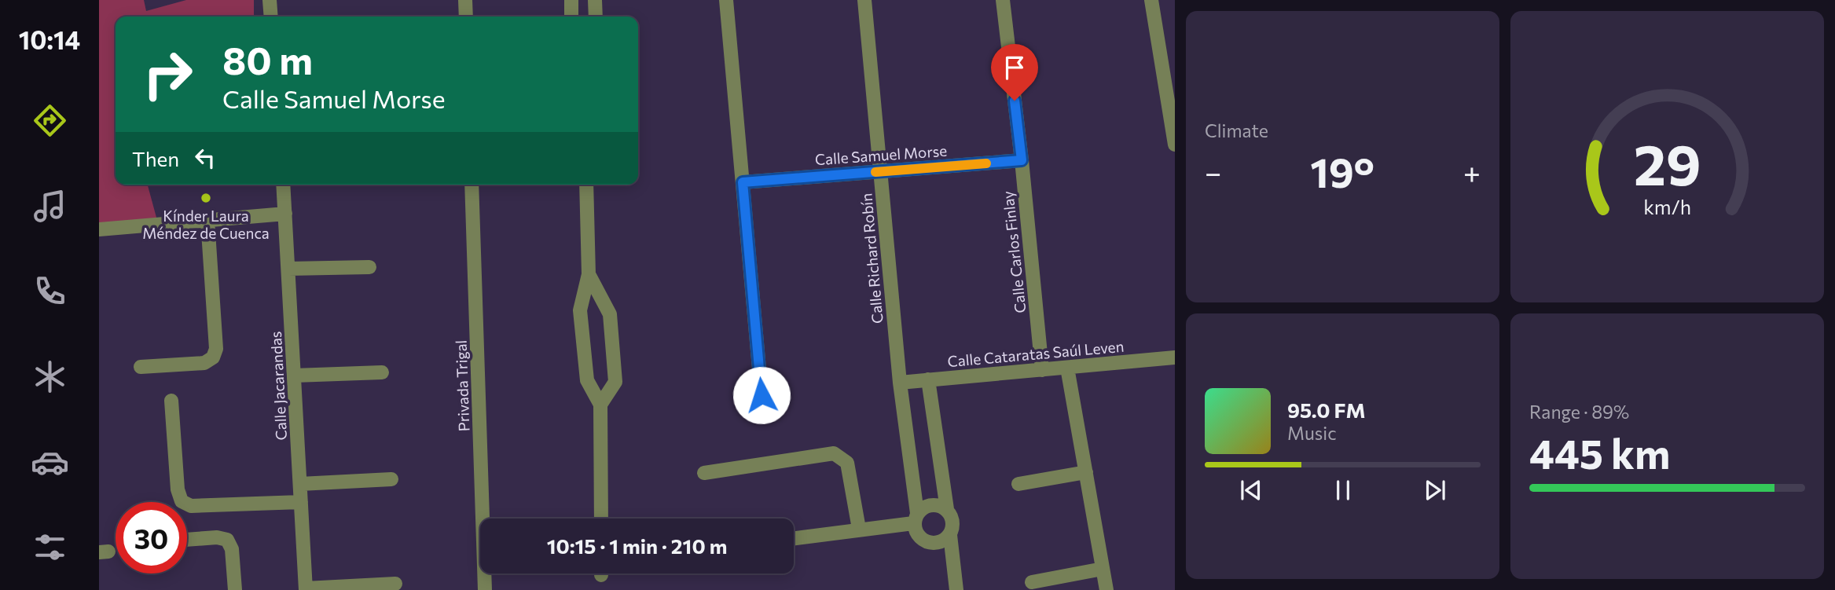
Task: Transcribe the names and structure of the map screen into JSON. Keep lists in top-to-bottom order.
{
  "streets": {
    "street": [
      "Calle Samuel Morse",
      "Calle Carlos Finlay",
      "Calle Richard Robín",
      "Calle Cataratas Saúl Leven",
      "Calle Jacarandas",
      "Privada Trigal"
    ]
  },
  "crossings": [
    ["Calle Samuel Morse", "Calle Carlos Finlay"],
    ["Calle Samuel Morse", "Calle Richard Robín"],
    ["Calle Carlos Finlay", "Calle Cataratas Saúl Leven"],
    ["Calle Richard Robín", "Calle Cataratas Saúl Leven"]
  ],
  "places": ["Kínder Laura Méndez de Cuenca"],
  "page": {
    "tabs": "10:14",
    "tile": [
      "Climate",
      ["Range · 89%", "445 km"]
    ],
    "turn": ["80 m", "Calle Samuel Morse"],
    "then": "Then",
    "heat": ["−", "19°", "+"],
    "song": ["95.0 FM", "Music"],
    "limit": "30",
    "trip": "10:15 · 1 min · 210 m",
    "gauge": ["29", "km/h"]
  }
}
